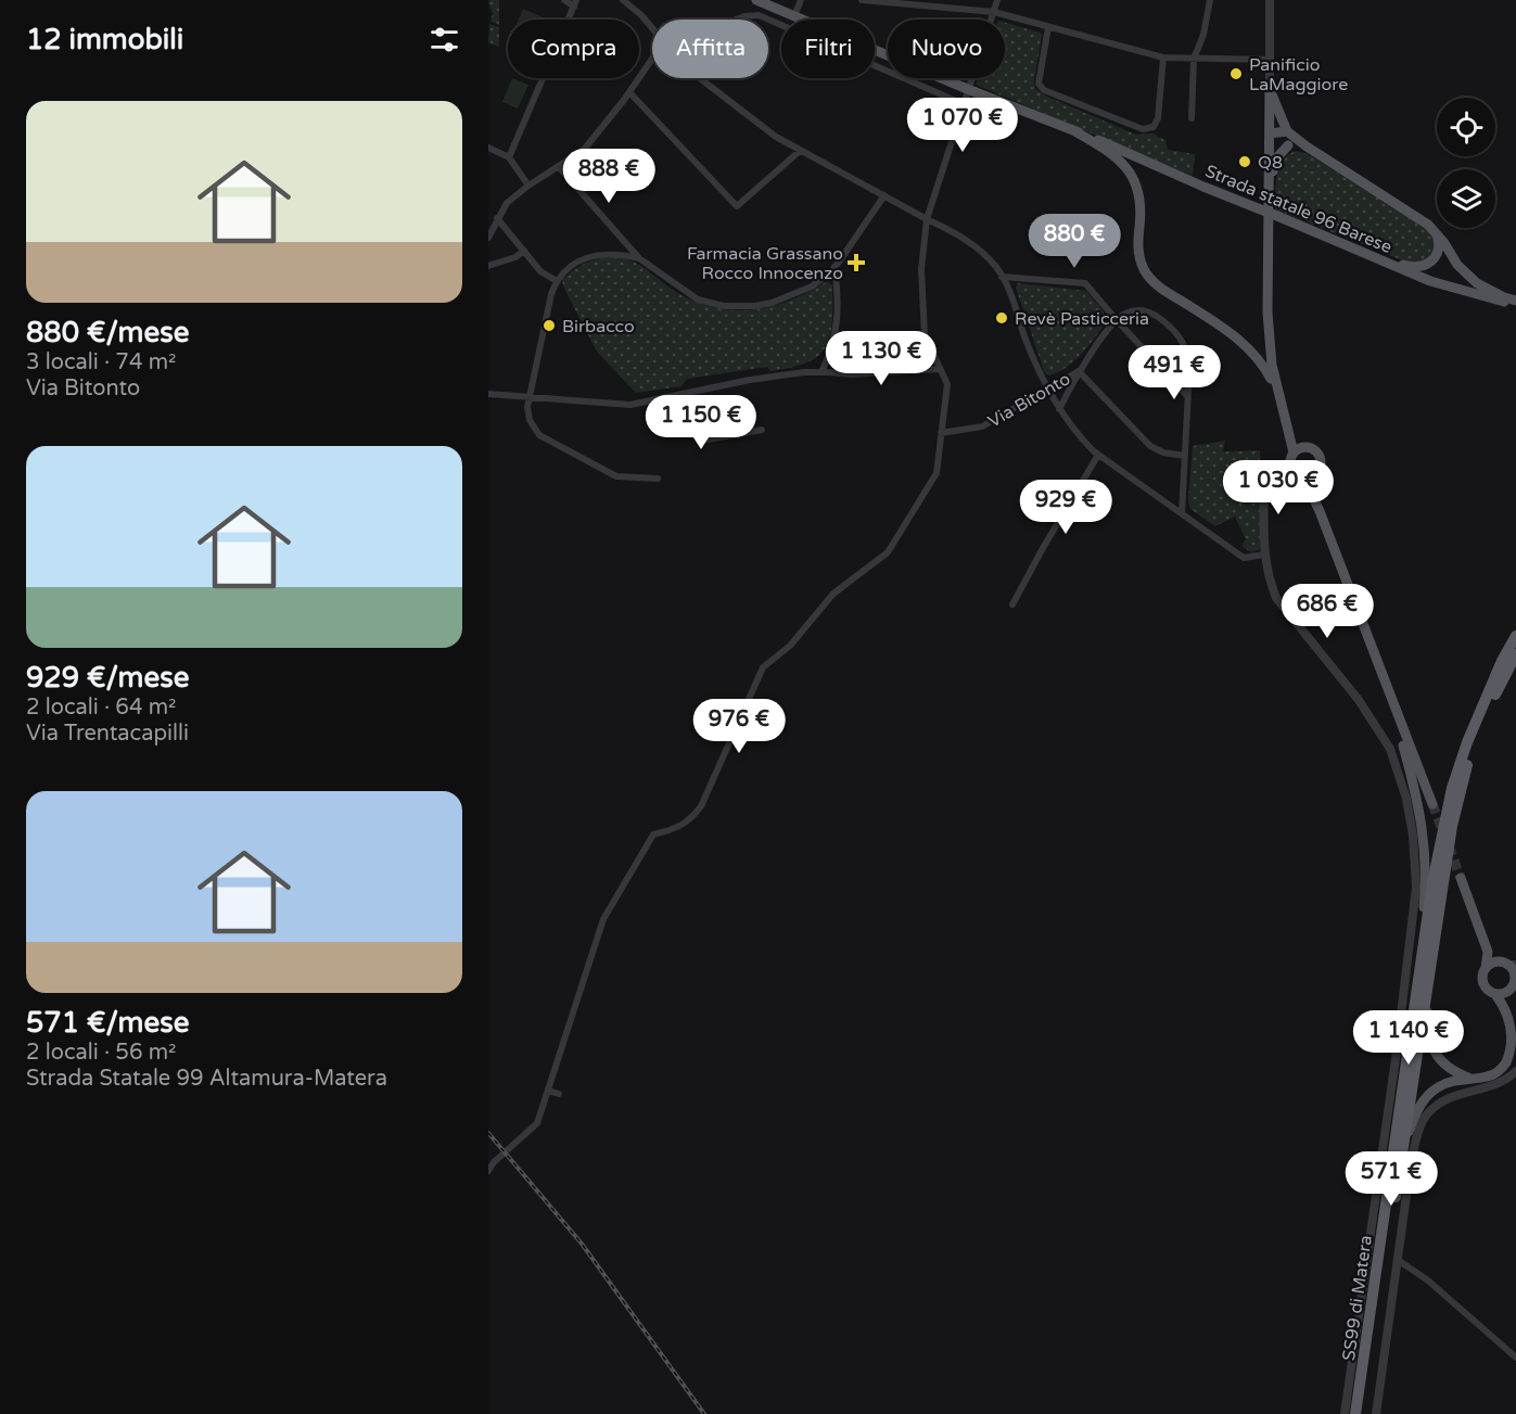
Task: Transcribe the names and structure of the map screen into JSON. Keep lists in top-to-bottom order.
{
  "streets": {
    "highway": ["SS99 di Matera"],
    "main road": ["Strada statale 96 Barese"],
    "street": ["Via Bitonto"]
  },
  "places": {
    "other": [
      "Panificio LaMaggiore",
      "Q8",
      "Revè Pasticceria",
      "Birbacco"
    ],
    "health": ["Farmacia Grassano Rocco Innocenzo"]
  },
  "page": {
    "heading": "12 immobili",
    "chip": [
      "Compra",
      "Affitta",
      "Filtri",
      "Nuovo"
    ],
    "list": [
      {
        "name": "880 €/mese",
        "note": "3 locali · 74 m² · Via Bitonto"
      },
      {
        "name": "929 €/mese",
        "note": "2 locali · 64 m² · Via Trentacapilli"
      },
      {
        "name": "571 €/mese",
        "note": "2 locali · 56 m² · Strada Statale 99 Altamura-Matera"
      }
    ],
    "price": [
      "1 070 €",
      "888 €",
      "880 €",
      "1 130 €",
      "491 €",
      "1 150 €",
      "1 030 €",
      "929 €",
      "686 €",
      "976 €",
      "1 140 €",
      "571 €"
    ]
  }
}
